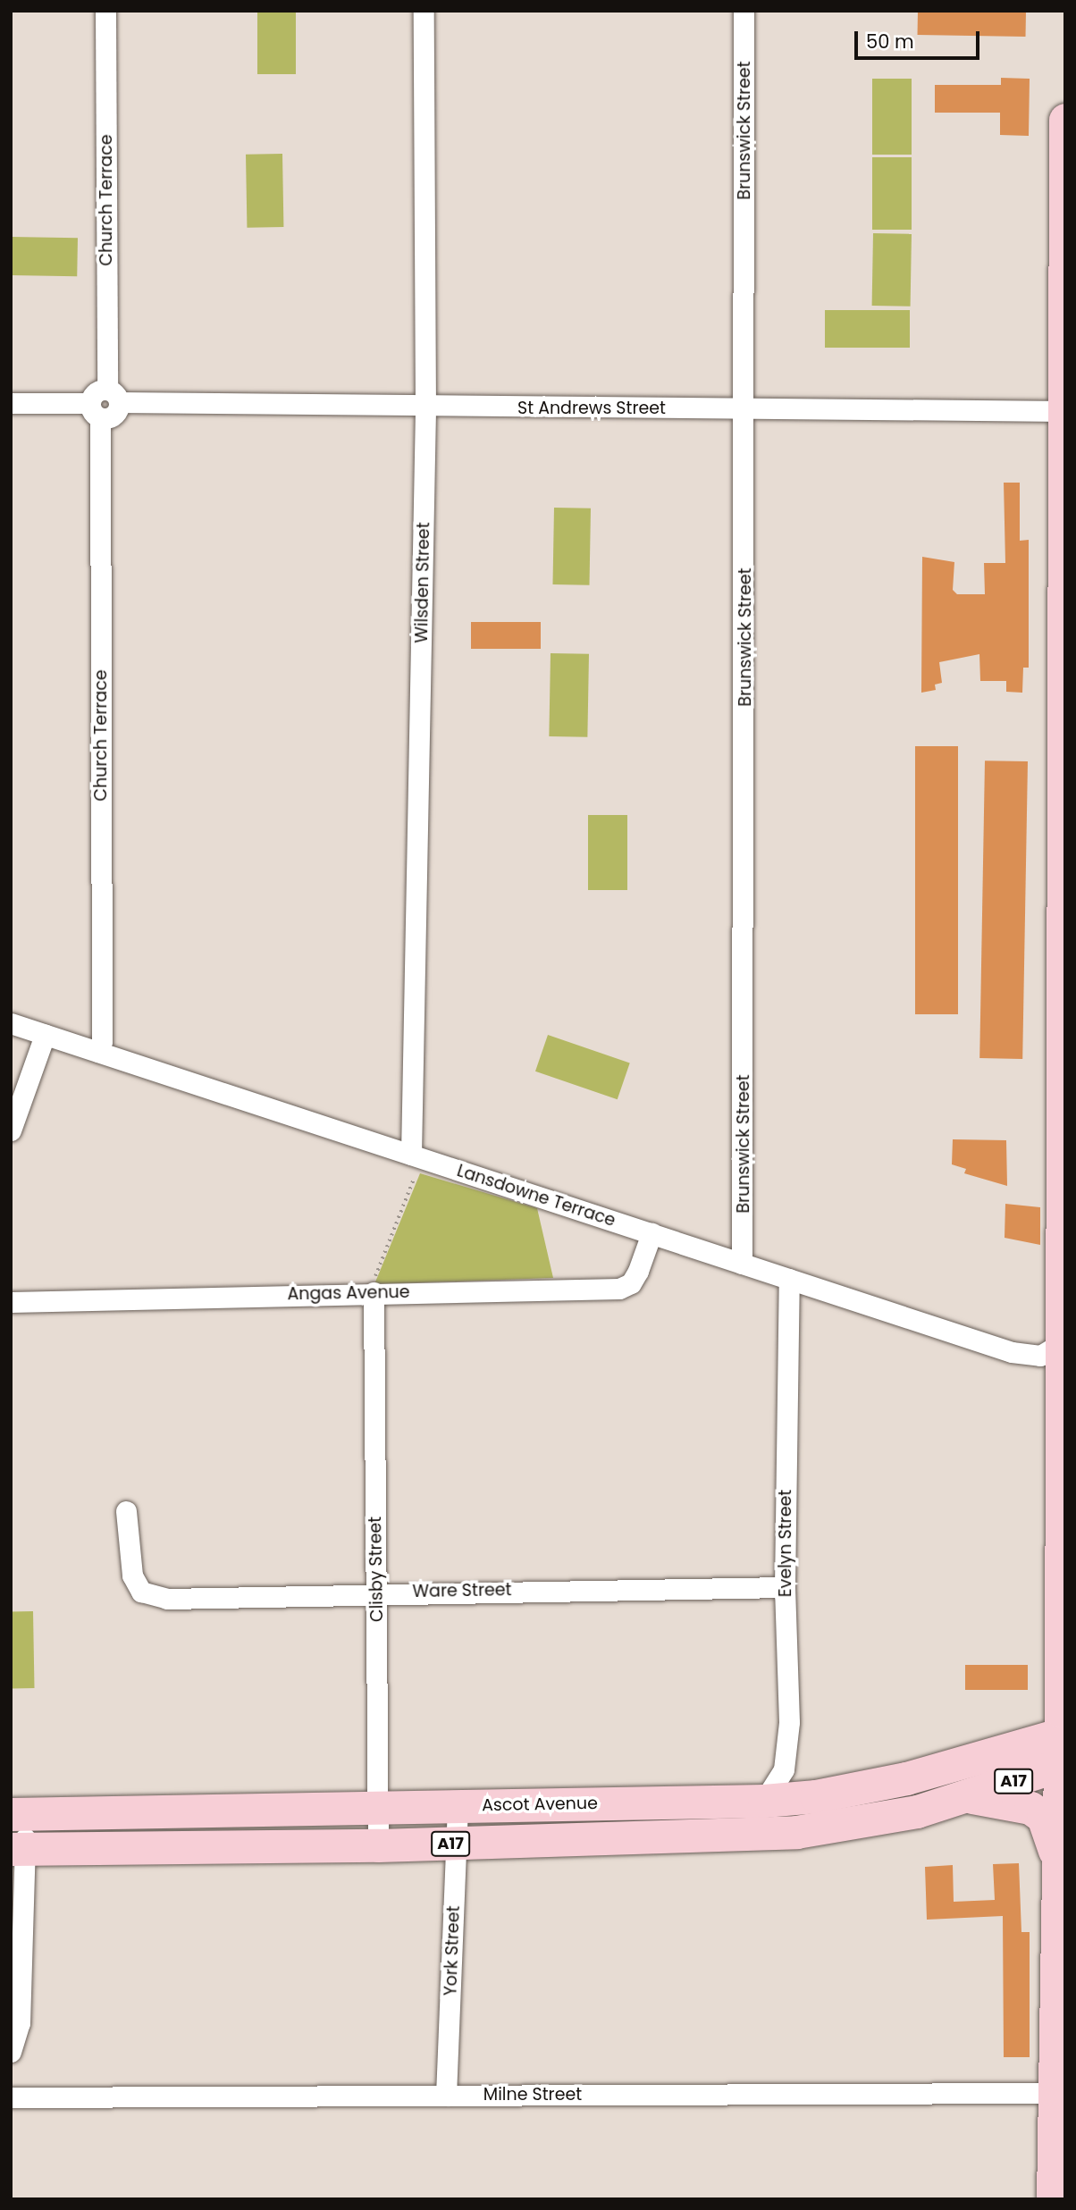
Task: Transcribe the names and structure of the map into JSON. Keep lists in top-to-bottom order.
{
  "streets": {
    "highway": ["A17", "Ascot Avenue"],
    "street": [
      "Brunswick Street",
      "Church Terrace",
      "St Andrews Street",
      "Wilsden Street",
      "Lansdowne Terrace",
      "Angas Avenue",
      "Evelyn Street",
      "Clisby Street",
      "Ware Street",
      "York Street",
      "Milne Street"
    ]
  },
  "crossings": [
    ["Brunswick Street", "St Andrews Street"],
    ["Brunswick Street", "Lansdowne Terrace"],
    ["Church Terrace", "St Andrews Street"],
    ["Church Terrace", "Lansdowne Terrace"],
    ["St Andrews Street", "Wilsden Street"],
    ["Wilsden Street", "Lansdowne Terrace"],
    ["Lansdowne Terrace", "Angas Avenue"],
    ["Lansdowne Terrace", "Evelyn Street"],
    ["Angas Avenue", "Clisby Street"],
    ["Evelyn Street", "Ware Street"],
    ["Evelyn Street", "Ascot Avenue"],
    ["Clisby Street", "Ware Street"],
    ["Clisby Street", "A17"],
    ["Clisby Street", "Ascot Avenue"],
    ["A17", "Ascot Avenue"],
    ["A17", "York Street"],
    ["Ascot Avenue", "York Street"],
    ["York Street", "Milne Street"]
  ],
  "scale_bar": "50 m"
}
